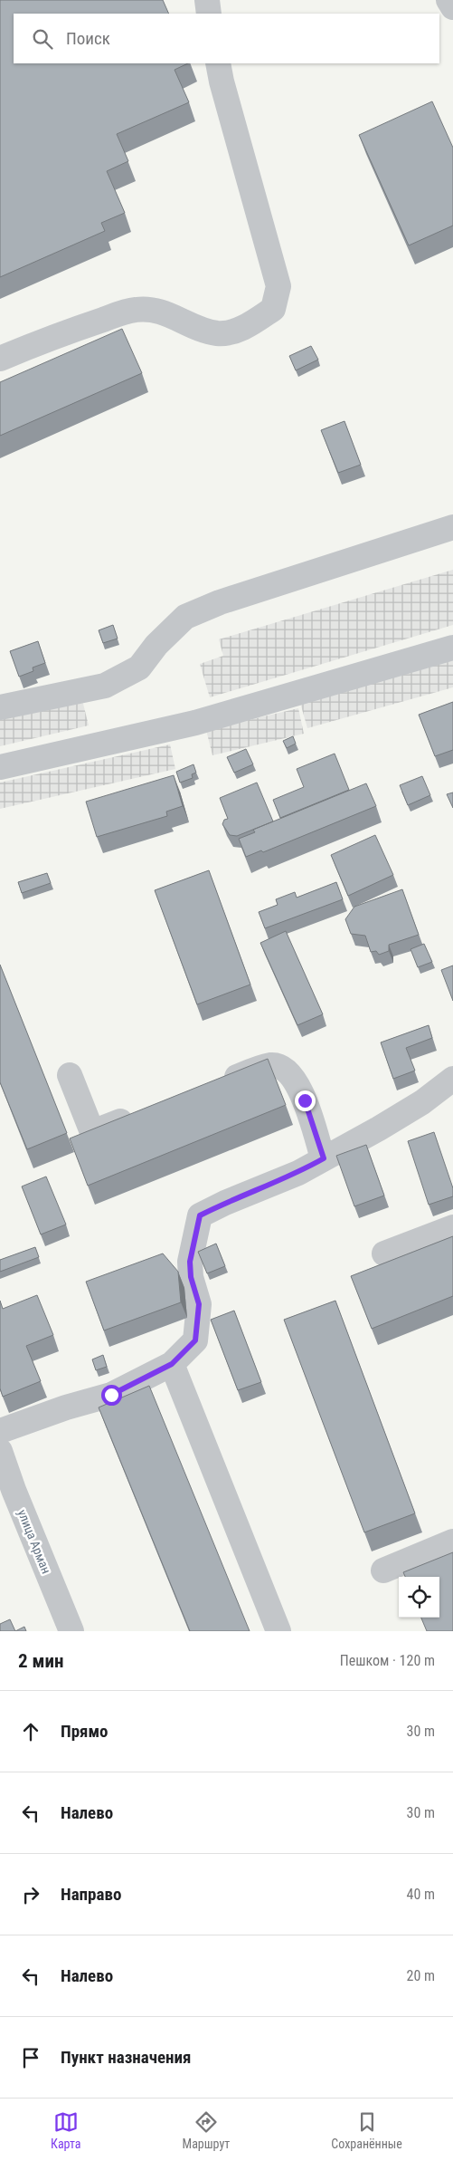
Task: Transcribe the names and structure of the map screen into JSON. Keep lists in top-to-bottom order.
{
  "streets": {
    "street": ["улица Арман"]
  },
  "page": {
    "search": "Поиск",
    "heading": ["2 мин", "Пешком · 120 m"],
    "list": [
      ["Прямо", "30 m"],
      ["Налево", "30 m"],
      ["Направо", "40 m"],
      ["Налево", "20 m"],
      "Пункт назначения"
    ],
    "nav": ["Карта", "Маршрут", "Сохранённые"]
  }
}
